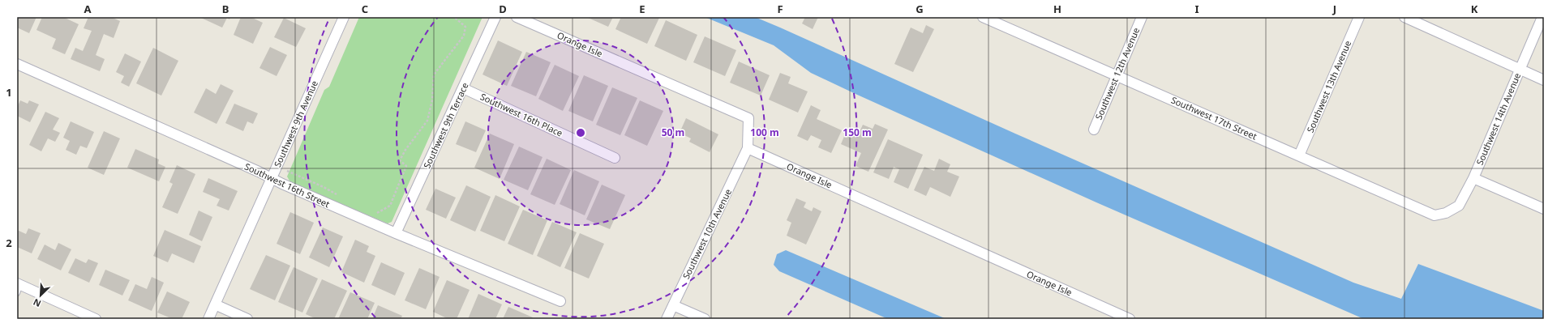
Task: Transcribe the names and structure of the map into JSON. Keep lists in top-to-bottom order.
{
  "streets": {
    "street": [
      "Orange Isle",
      "Southwest 12th Avenue",
      "Southwest 13th Avenue",
      "Southwest 16th Place",
      "Southwest 17th Street",
      "Southwest 14th Avenue",
      "Southwest 9th Avenue",
      "Southwest 9th Terrace",
      "Southwest 16th Street",
      "Southwest 10th Avenue"
    ]
  },
  "crossings": [
    ["Orange Isle", "Southwest 10th Avenue"],
    ["Southwest 12th Avenue", "Southwest 17th Street"],
    ["Southwest 13th Avenue", "Southwest 17th Street"],
    ["Southwest 16th Place", "Southwest 9th Terrace"],
    ["Southwest 17th Street", "Southwest 14th Avenue"],
    ["Southwest 9th Avenue", "Southwest 16th Street"],
    ["Southwest 9th Terrace", "Southwest 16th Street"]
  ],
  "north": "bottom left",
  "grid": {
    "columns": [
      "A",
      "B",
      "C",
      "D",
      "E",
      "F",
      "G",
      "H",
      "I",
      "J",
      "K"
    ],
    "rows": ["1", "2"]
  },
  "rings": ["50 m", "100 m", "150 m"]
}
